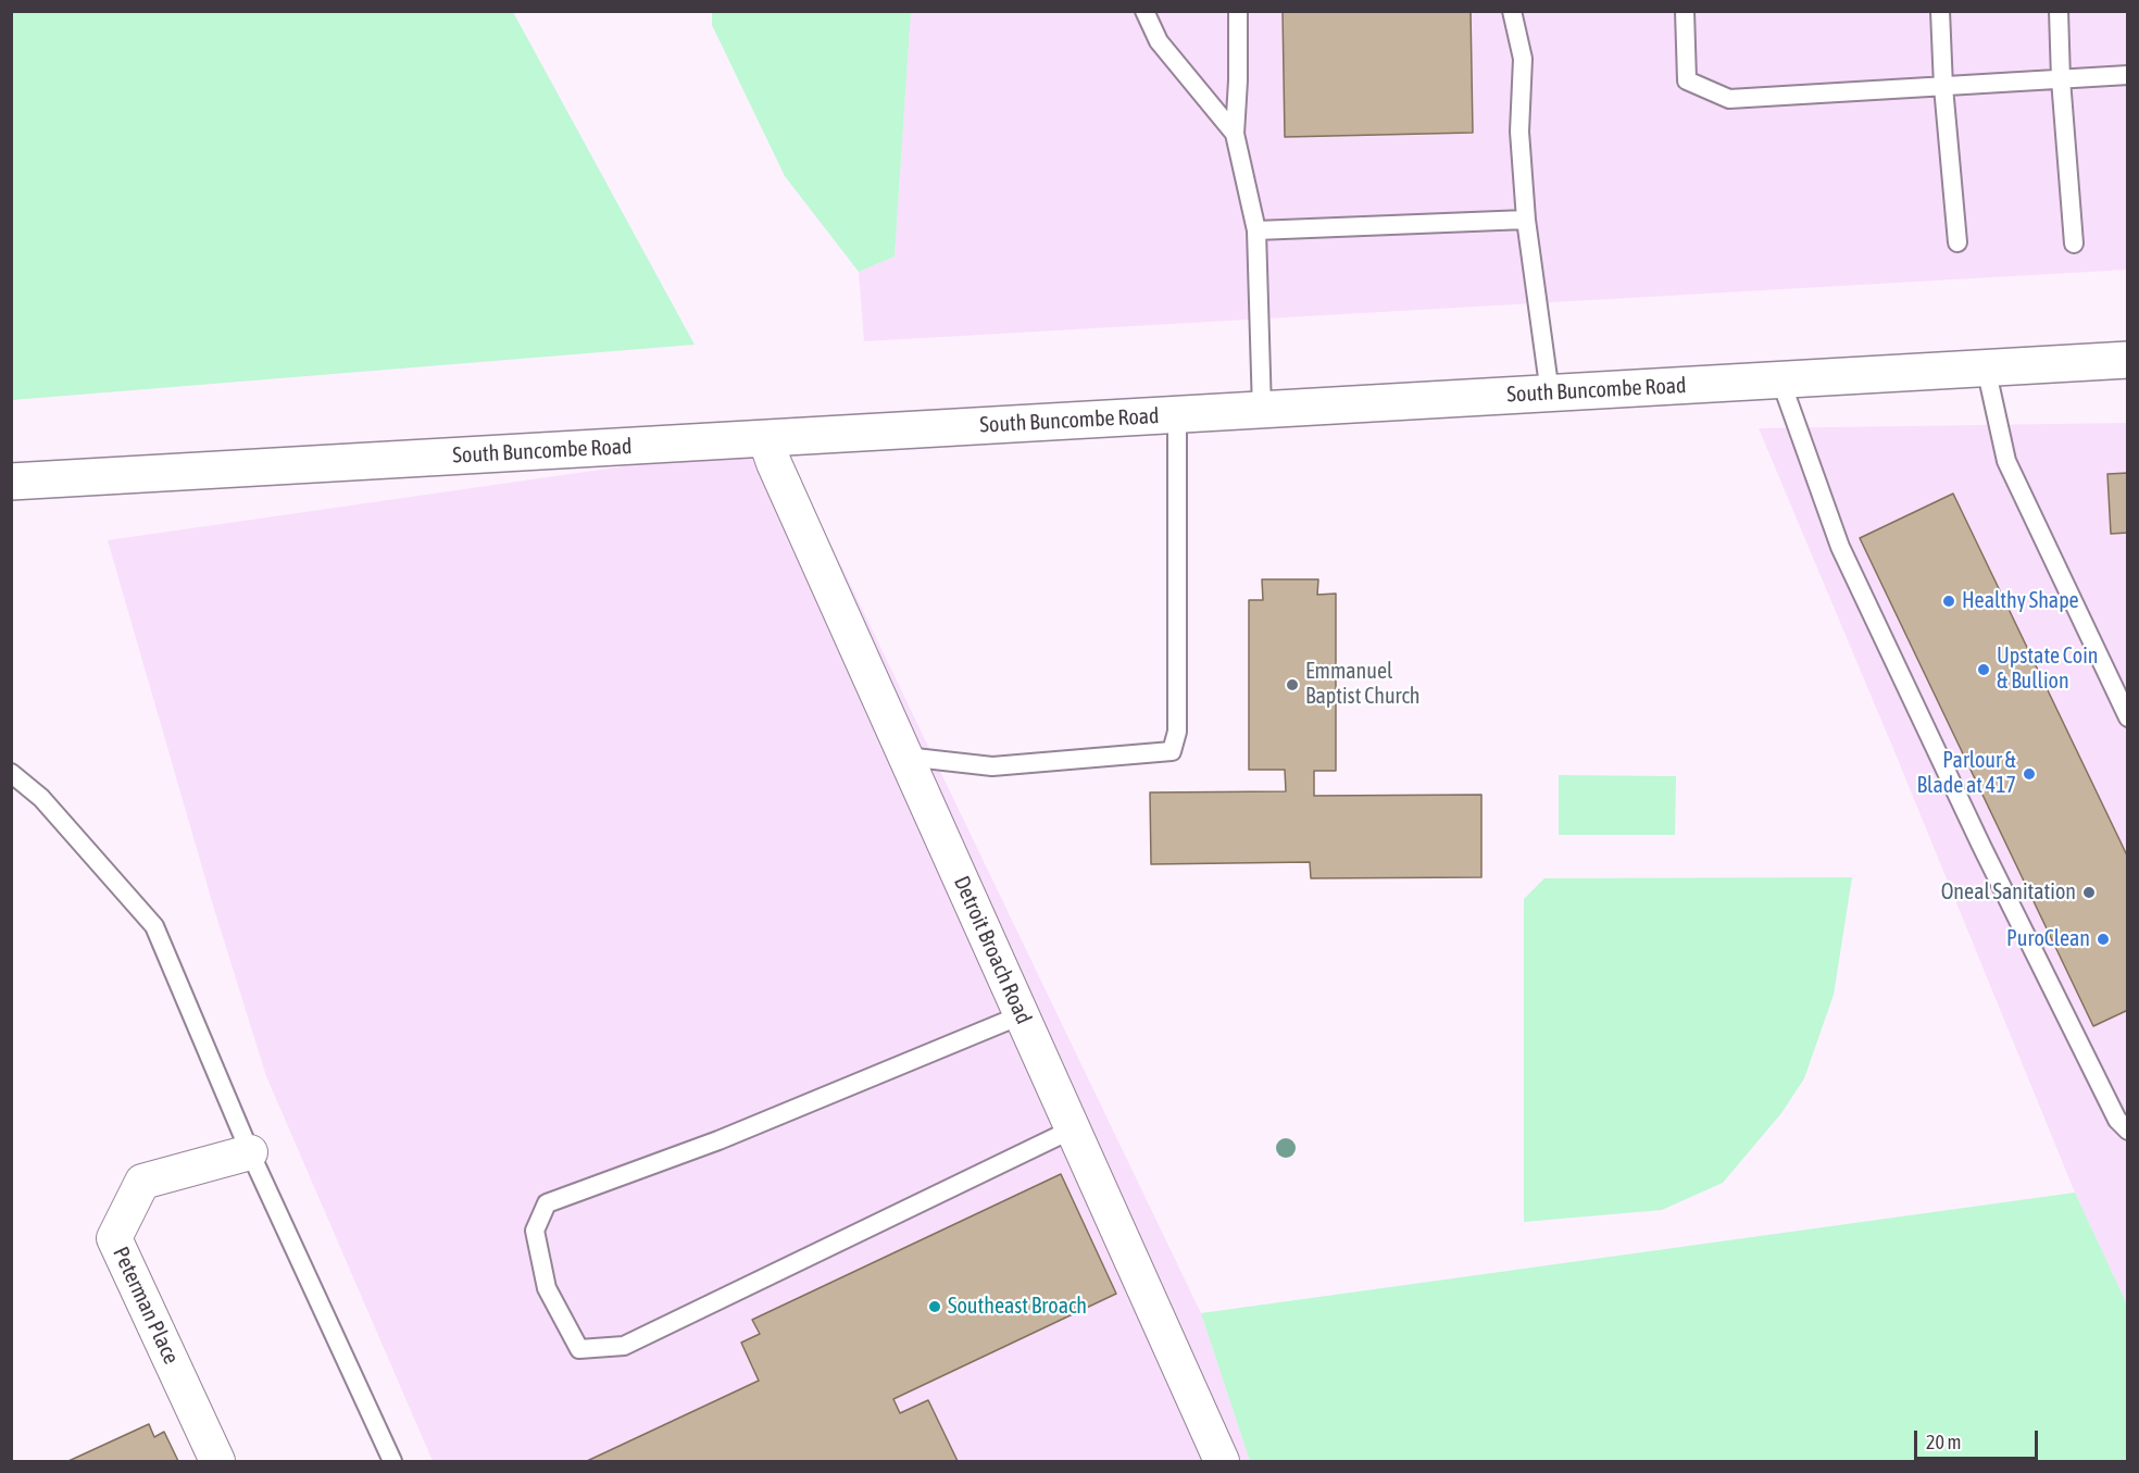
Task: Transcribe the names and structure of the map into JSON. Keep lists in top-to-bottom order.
{
  "streets": {
    "main road": ["South Buncombe Road"],
    "street": ["Detroit Broach Road", "Peterman Place"]
  },
  "crossings": [
    ["South Buncombe Road", "Detroit Broach Road"]
  ],
  "places": [
    "Healthy Shape",
    "Upstate Coin & Bullion",
    "Emmanuel Baptist Church",
    "Parlour & Blade at 417",
    "Oneal Sanitation",
    "PuroClean",
    "Southeast Broach"
  ],
  "scale_bar": "20 m"
}
